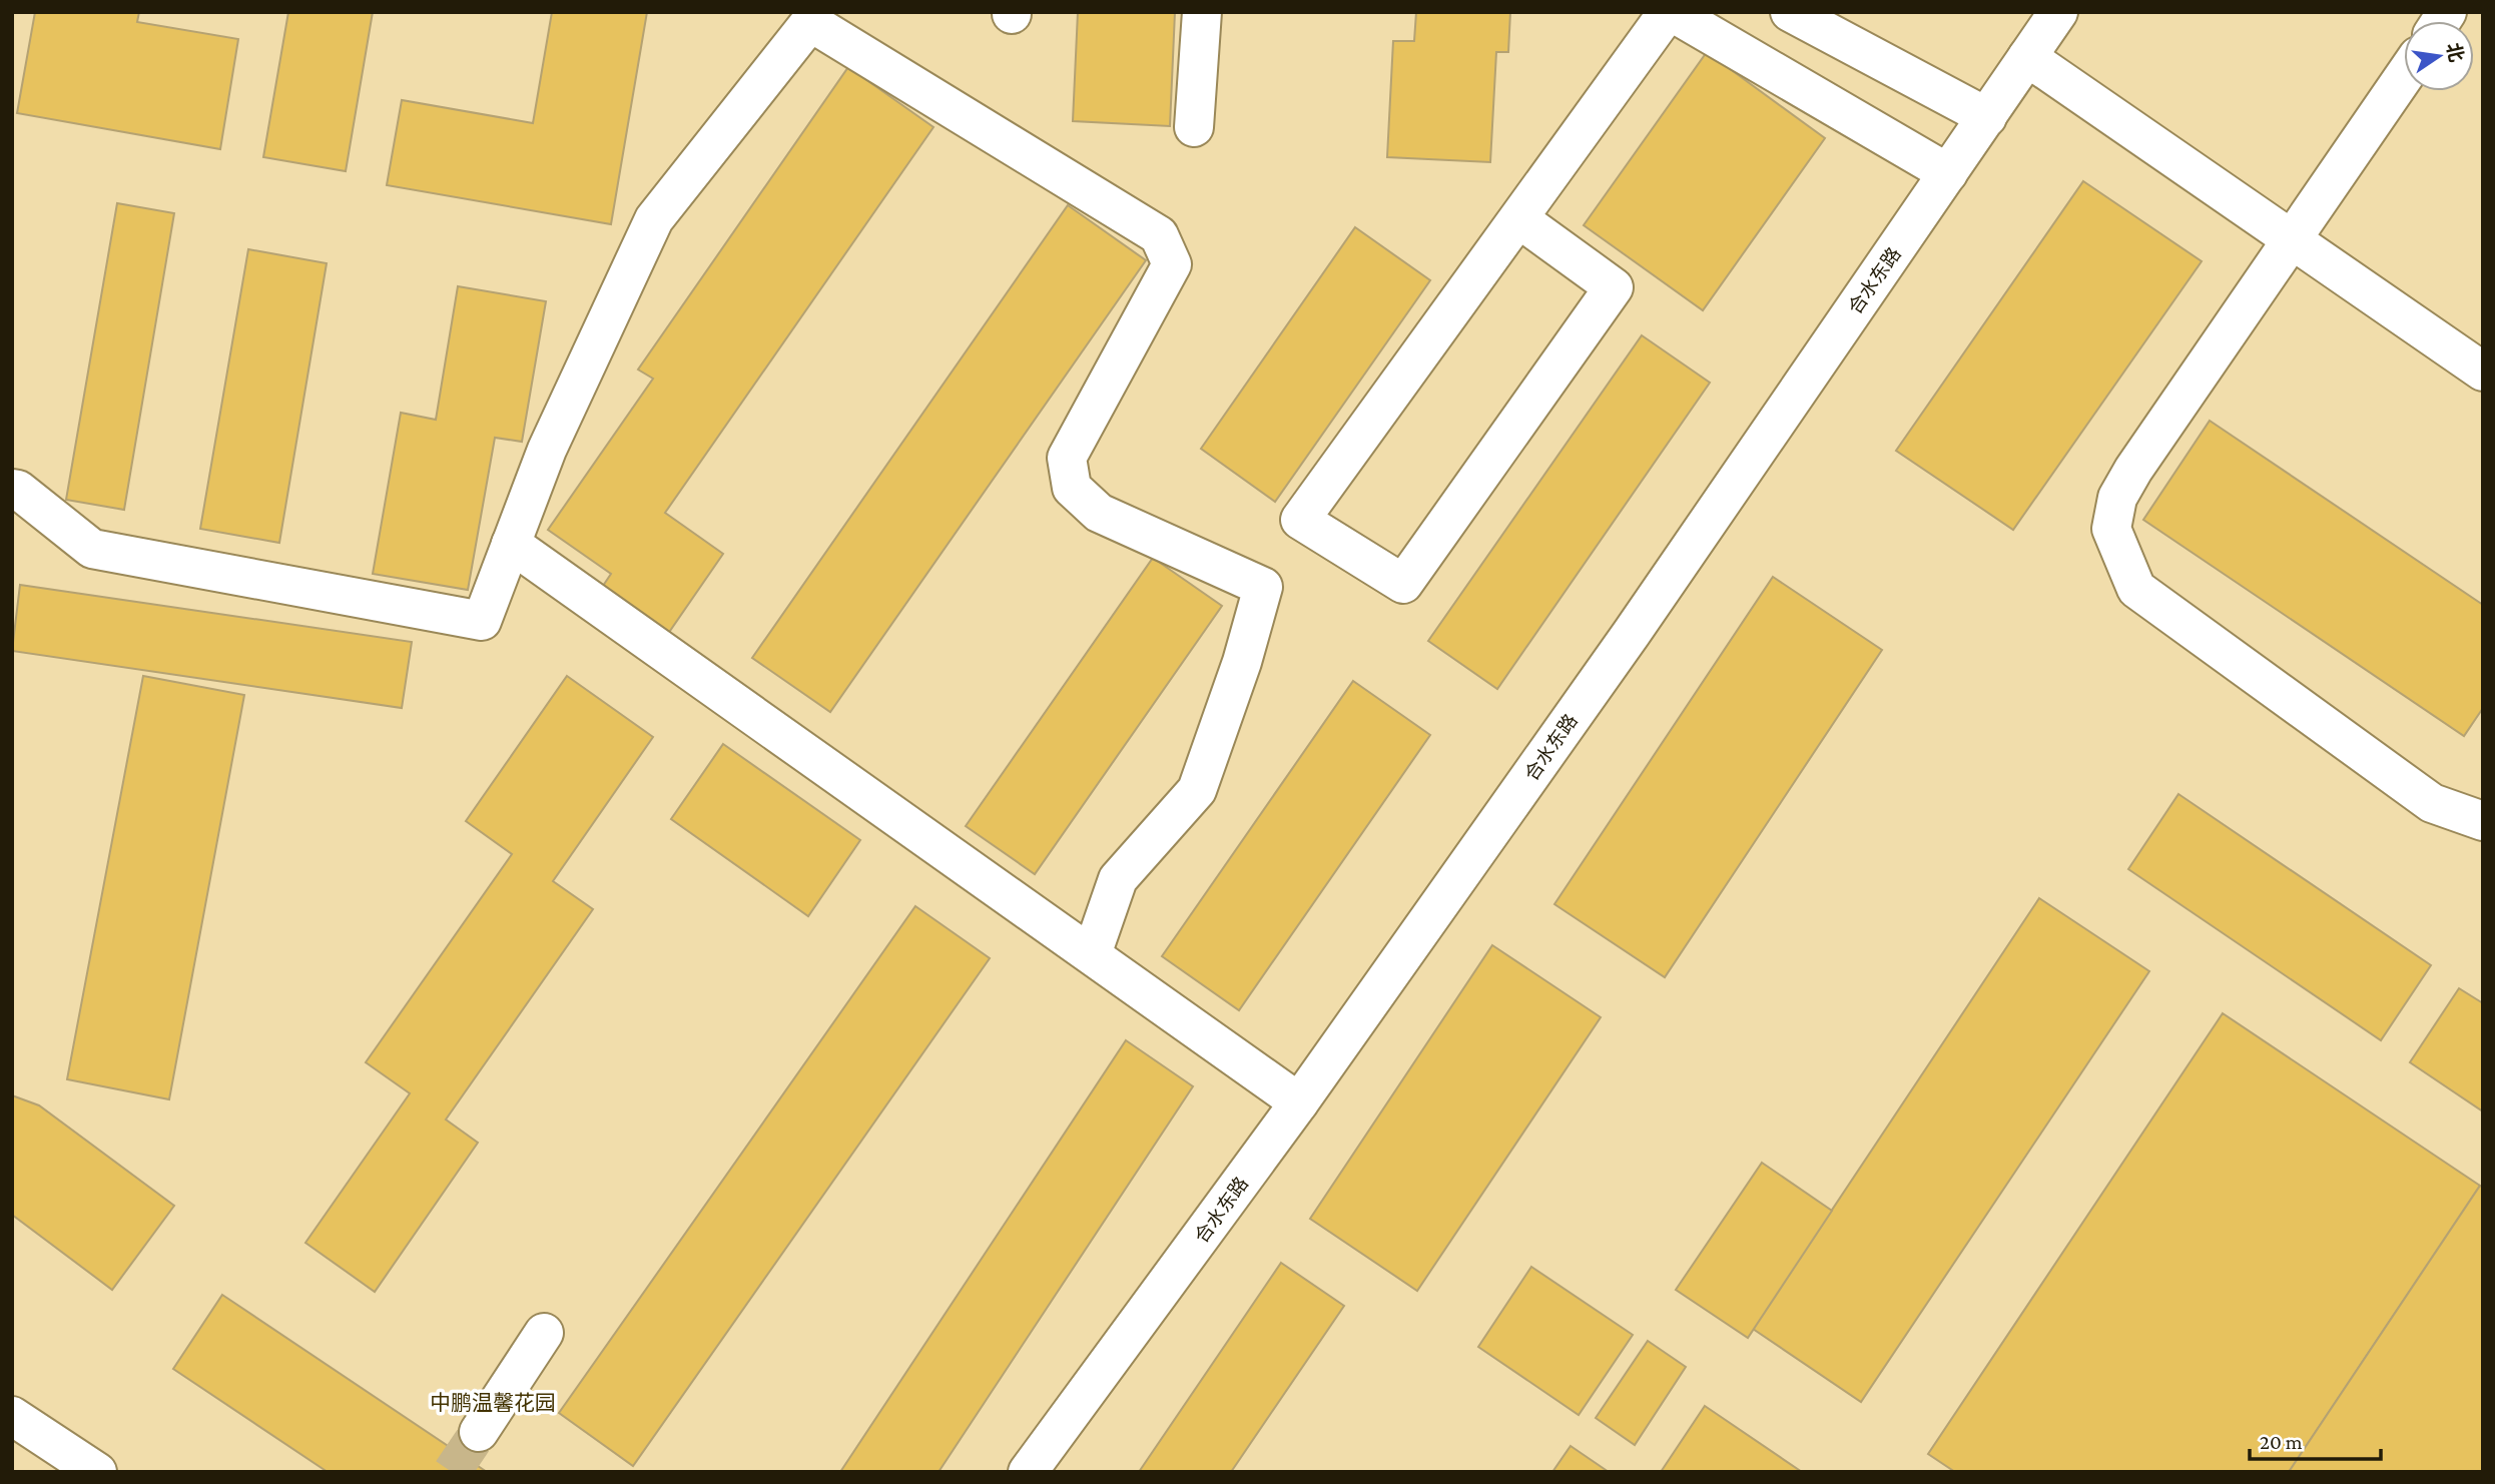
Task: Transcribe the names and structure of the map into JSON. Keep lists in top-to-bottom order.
{
  "streets": {
    "street": ["合水东路"]
  },
  "districts": ["中鹏温馨花园"],
  "scale_bar": "20 m",
  "north": "right"
}
